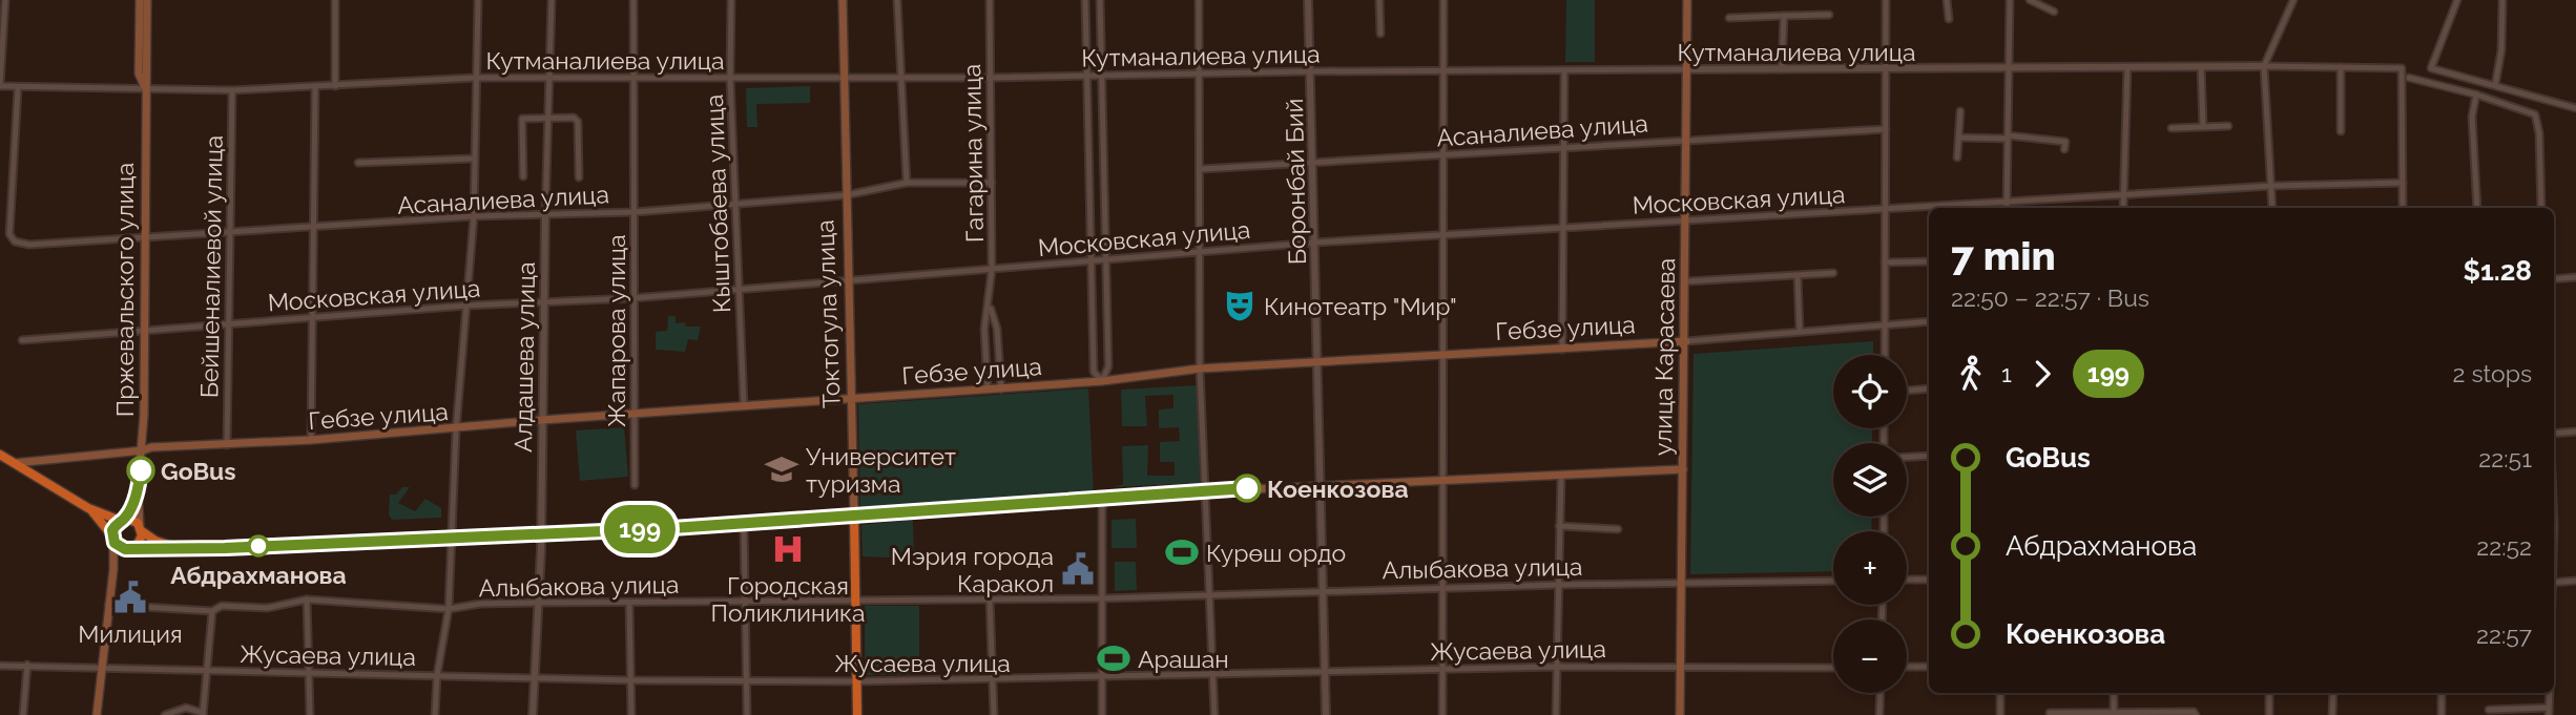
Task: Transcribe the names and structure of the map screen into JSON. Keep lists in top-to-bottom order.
{
  "streets": {
    "highway": ["Токтогула улица"],
    "main road": ["Пржевальского улица", "Гебзе улица", "улица Карасаева"],
    "street": [
      "Кутманалиева улица",
      "Асаналиева улица",
      "Гагарина улица",
      "Боронбай Бий",
      "Московская улица",
      "Кыштобаева улица",
      "Бейшеналиевой улица",
      "Жапарова улица",
      "Алдашева улица",
      "Алыбакова улица",
      "Жусаева улица"
    ]
  },
  "crossings": [
    ["Кутманалиева улица", "Асаналиева улица"],
    ["Кутманалиева улица", "Гагарина улица"],
    ["Кутманалиева улица", "Боронбай Бий"],
    ["Кутманалиева улица", "Московская улица"],
    ["Кутманалиева улица", "Кыштобаева улица"],
    ["Кутманалиева улица", "Бейшеналиевой улица"],
    ["Кутманалиева улица", "Пржевальского улица"],
    ["Кутманалиева улица", "Токтогула улица"],
    ["Кутманалиева улица", "Жапарова улица"],
    ["Кутманалиева улица", "Алдашева улица"],
    ["Кутманалиева улица", "улица Карасаева"],
    ["Асаналиева улица", "Гагарина улица"],
    ["Асаналиева улица", "Боронбай Бий"],
    ["Асаналиева улица", "Кыштобаева улица"],
    ["Асаналиева улица", "Бейшеналиевой улица"],
    ["Асаналиева улица", "Пржевальского улица"],
    ["Асаналиева улица", "Токтогула улица"],
    ["Асаналиева улица", "Жапарова улица"],
    ["Асаналиева улица", "Алдашева улица"],
    ["Асаналиева улица", "улица Карасаева"],
    ["Гагарина улица", "Московская улица"],
    ["Гагарина улица", "Гебзе улица"],
    ["Боронбай Бий", "Московская улица"],
    ["Боронбай Бий", "Гебзе улица"],
    ["Боронбай Бий", "Алыбакова улица"],
    ["Боронбай Бий", "Жусаева улица"],
    ["Московская улица", "Кыштобаева улица"],
    ["Московская улица", "Бейшеналиевой улица"],
    ["Московская улица", "Пржевальского улица"],
    ["Московская улица", "Токтогула улица"],
    ["Московская улица", "Жапарова улица"],
    ["Московская улица", "Алдашева улица"],
    ["Московская улица", "улица Карасаева"],
    ["Кыштобаева улица", "Гебзе улица"],
    ["Бейшеналиевой улица", "Гебзе улица"],
    ["Пржевальского улица", "Гебзе улица"],
    ["Токтогула улица", "Гебзе улица"],
    ["Токтогула улица", "Алыбакова улица"],
    ["Токтогула улица", "Жусаева улица"],
    ["Гебзе улица", "Жапарова улица"],
    ["Гебзе улица", "Алдашева улица"],
    ["Гебзе улица", "улица Карасаева"],
    ["Алдашева улица", "Алыбакова улица"],
    ["Алдашева улица", "Жусаева улица"],
    ["улица Карасаева", "Алыбакова улица"],
    ["улица Карасаева", "Жусаева улица"]
  ],
  "places": {
    "theatre": ["Кинотеатр \"Мир\""],
    "school or university": ["Университет туризма"],
    "other": ["GoBus", "Коенкозова", "Абдрахманова"],
    "hospital": ["Городская Поликлиника"],
    "sports": ["Курөш ордо", "Арашан"],
    "public building": ["Мэрия города Каракол", "Милиция"]
  },
  "lines": ["bus line 199"],
  "page": {
    "on_map": "199",
    "heading": ["7 min", "22:50 – 22:57 · Bus", "$1.28"],
    "legs": ["1", "199", "2 stops"],
    "map_buttons": ["+", "−"],
    "list": [
      {
        "name": "GoBus",
        "value": "22:51"
      },
      {
        "name": "Абдрахманова",
        "value": "22:52"
      },
      {
        "name": "Коенкозова",
        "value": "22:57"
      }
    ]
  }
}
